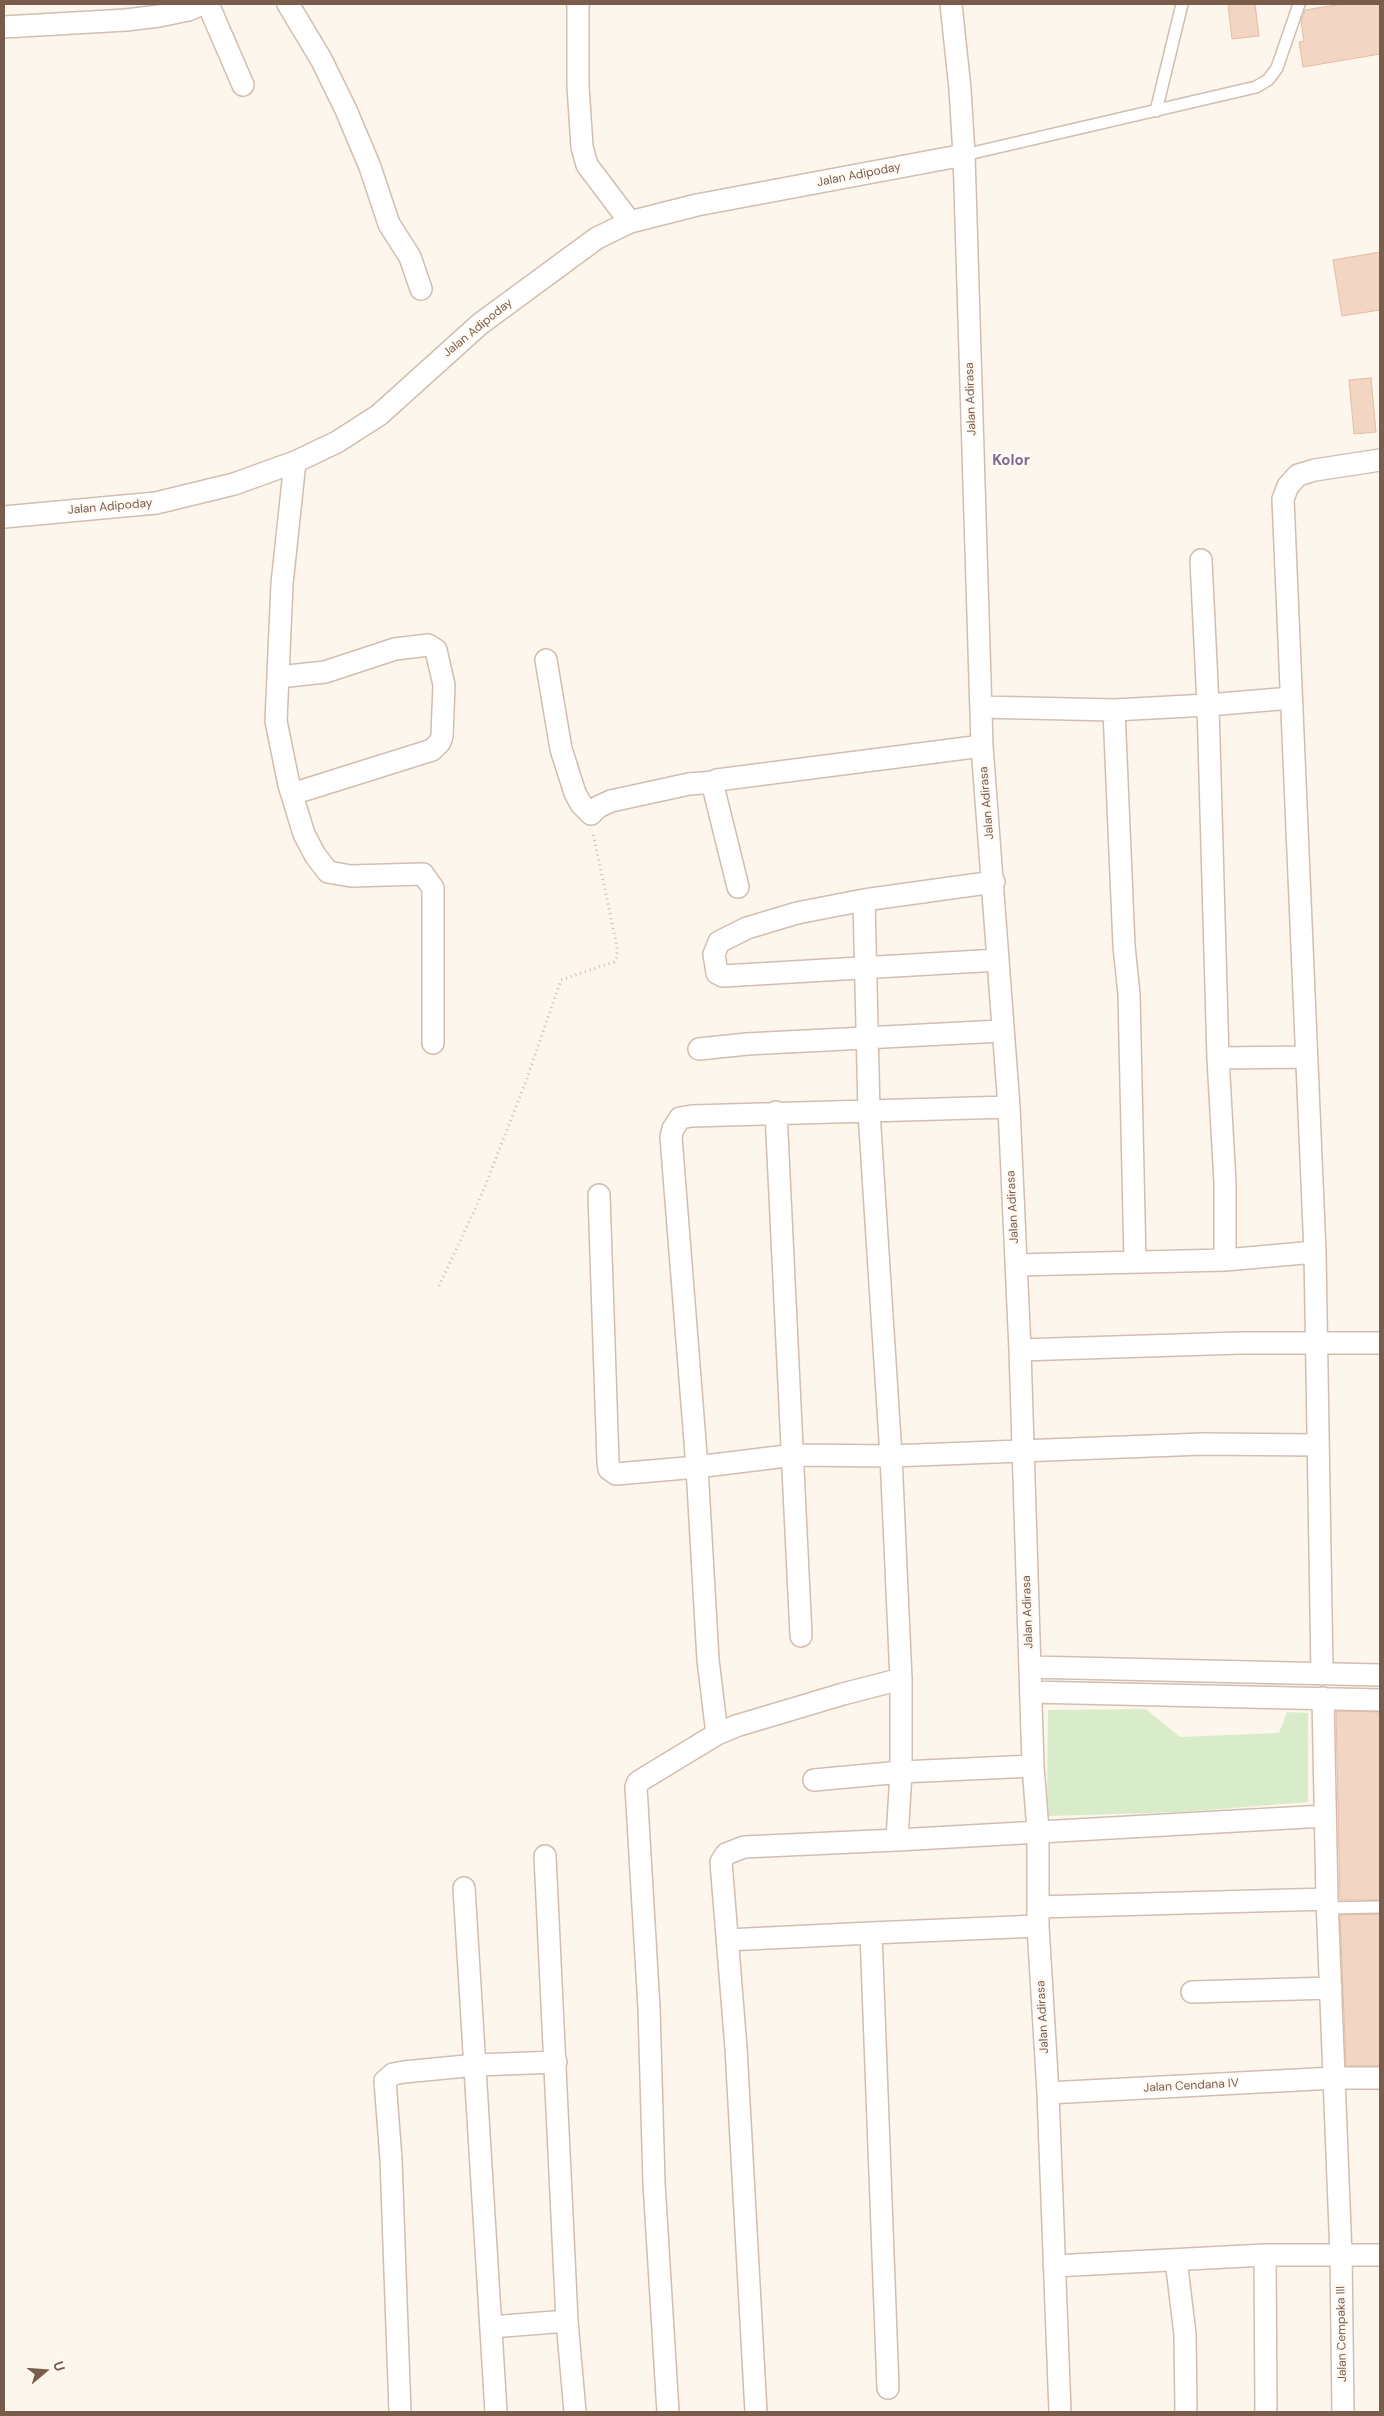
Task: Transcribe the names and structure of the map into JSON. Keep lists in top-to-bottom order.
{
  "streets": {
    "street": [
      "Jalan Adipoday",
      "Jalan Adirasa",
      "Jalan Cendana IV",
      "Jalan Cempaka III"
    ]
  },
  "crossings": [
    ["Jalan Adipoday", "Jalan Adirasa"],
    ["Jalan Adirasa", "Jalan Cendana IV"],
    ["Jalan Cendana IV", "Jalan Cempaka III"]
  ],
  "districts": ["Kolor"],
  "north": "right"
}
